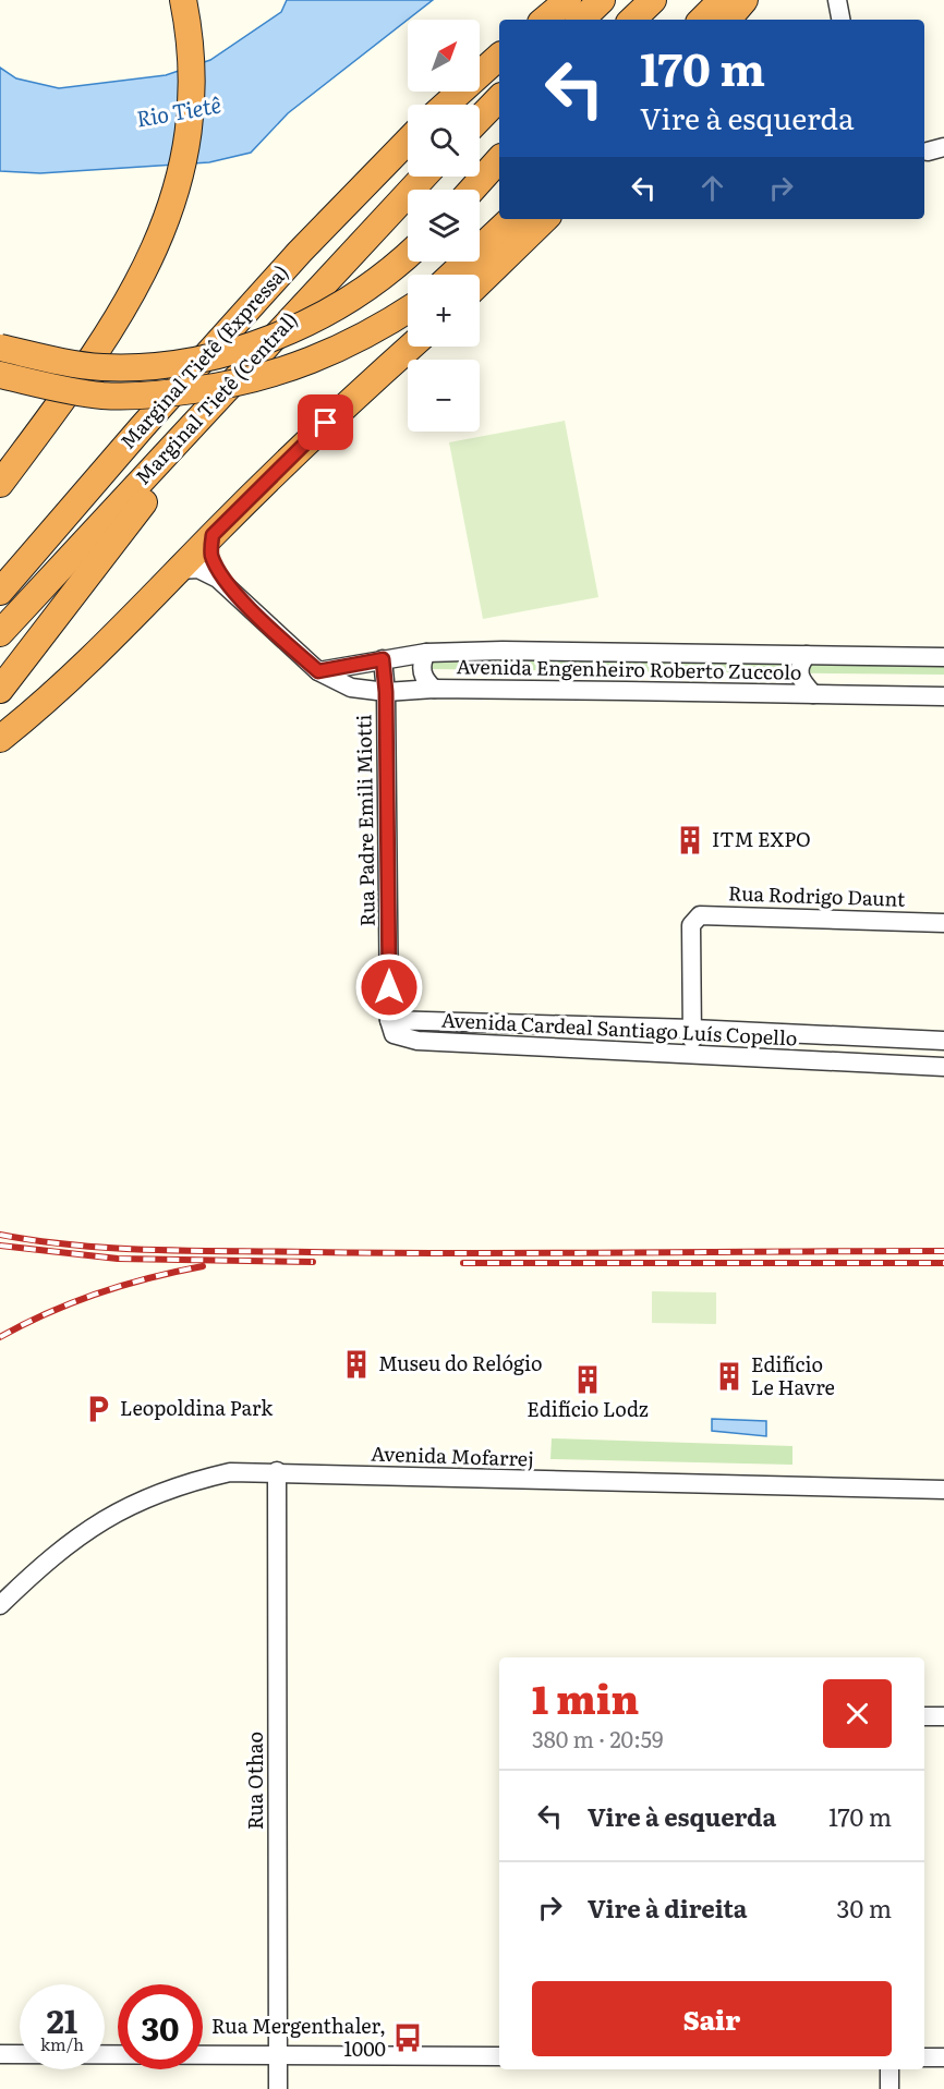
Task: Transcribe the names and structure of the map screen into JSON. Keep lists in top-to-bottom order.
{
  "streets": {
    "highway": ["Marginal Tietê (Expressa)", "Marginal Tietê (Central)"],
    "street": [
      "Avenida Engenheiro Roberto Zuccolo",
      "Rua Padre Emili Miotti",
      "Rua Rodrigo Daunt",
      "Avenida Cardeal Santiago Luís Copello",
      "Avenida Mofarrej",
      "Rua Othao"
    ]
  },
  "crossings": [
    ["Avenida Engenheiro Roberto Zuccolo", "Rua Padre Emili Miotti"],
    ["Rua Padre Emili Miotti", "Avenida Cardeal Santiago Luís Copello"],
    ["Rua Rodrigo Daunt", "Avenida Cardeal Santiago Luís Copello"],
    ["Avenida Mofarrej", "Rua Othao"]
  ],
  "water": ["Rio Tietê"],
  "places": {
    "building": [
      "ITM EXPO",
      "Museu do Relógio",
      "Edifício Le Havre",
      "Edifício Lodz"
    ],
    "parking": ["Leopoldina Park"],
    "bus stop": ["Rua Mergenthaler, 1000"]
  },
  "north": "top right",
  "page": {
    "map_buttons": ["+", "−"],
    "turn": ["170 m", "Vire à esquerda"],
    "heading": ["1 min", "380 m · 20:59"],
    "list": [
      {
        "name": "Vire à esquerda",
        "value": "170 m"
      },
      {
        "name": "Vire à direita",
        "value": "30 m"
      }
    ],
    "buttons": "Sair",
    "speed": "21 km/h",
    "limit": "30"
  }
}
